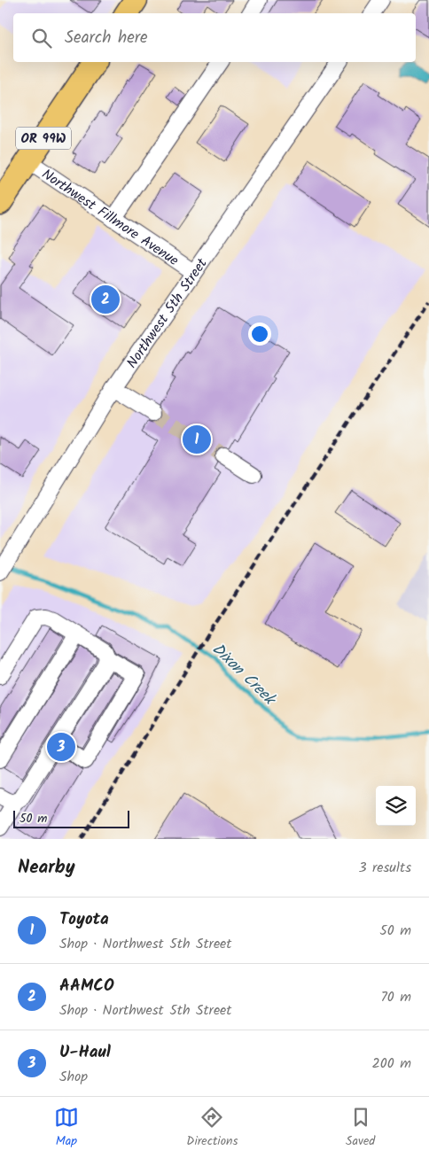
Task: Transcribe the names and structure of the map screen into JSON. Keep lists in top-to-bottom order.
{
  "streets": {
    "highway": ["OR 99W"],
    "street": ["Northwest Fillmore Avenue", "Northwest 5th Street"]
  },
  "crossings": [
    ["OR 99W", "Northwest Fillmore Avenue"],
    ["Northwest Fillmore Avenue", "Northwest 5th Street"]
  ],
  "water": ["Dixon Creek"],
  "scale_bar": "50 m",
  "page": {
    "search": "Search here",
    "pins": ["2", "1", "3"],
    "scale": "50 m",
    "heading": ["Nearby", "3 results"],
    "list": [
      {
        "mark": "1",
        "name": "Toyota",
        "note": "Shop · Northwest 5th Street",
        "value": "50 m"
      },
      {
        "mark": "2",
        "name": "AAMCO",
        "note": "Shop · Northwest 5th Street",
        "value": "70 m"
      },
      {
        "mark": "3",
        "name": "U-Haul",
        "note": "Shop",
        "value": "200 m"
      }
    ],
    "nav": ["Map", "Directions", "Saved"]
  }
}
